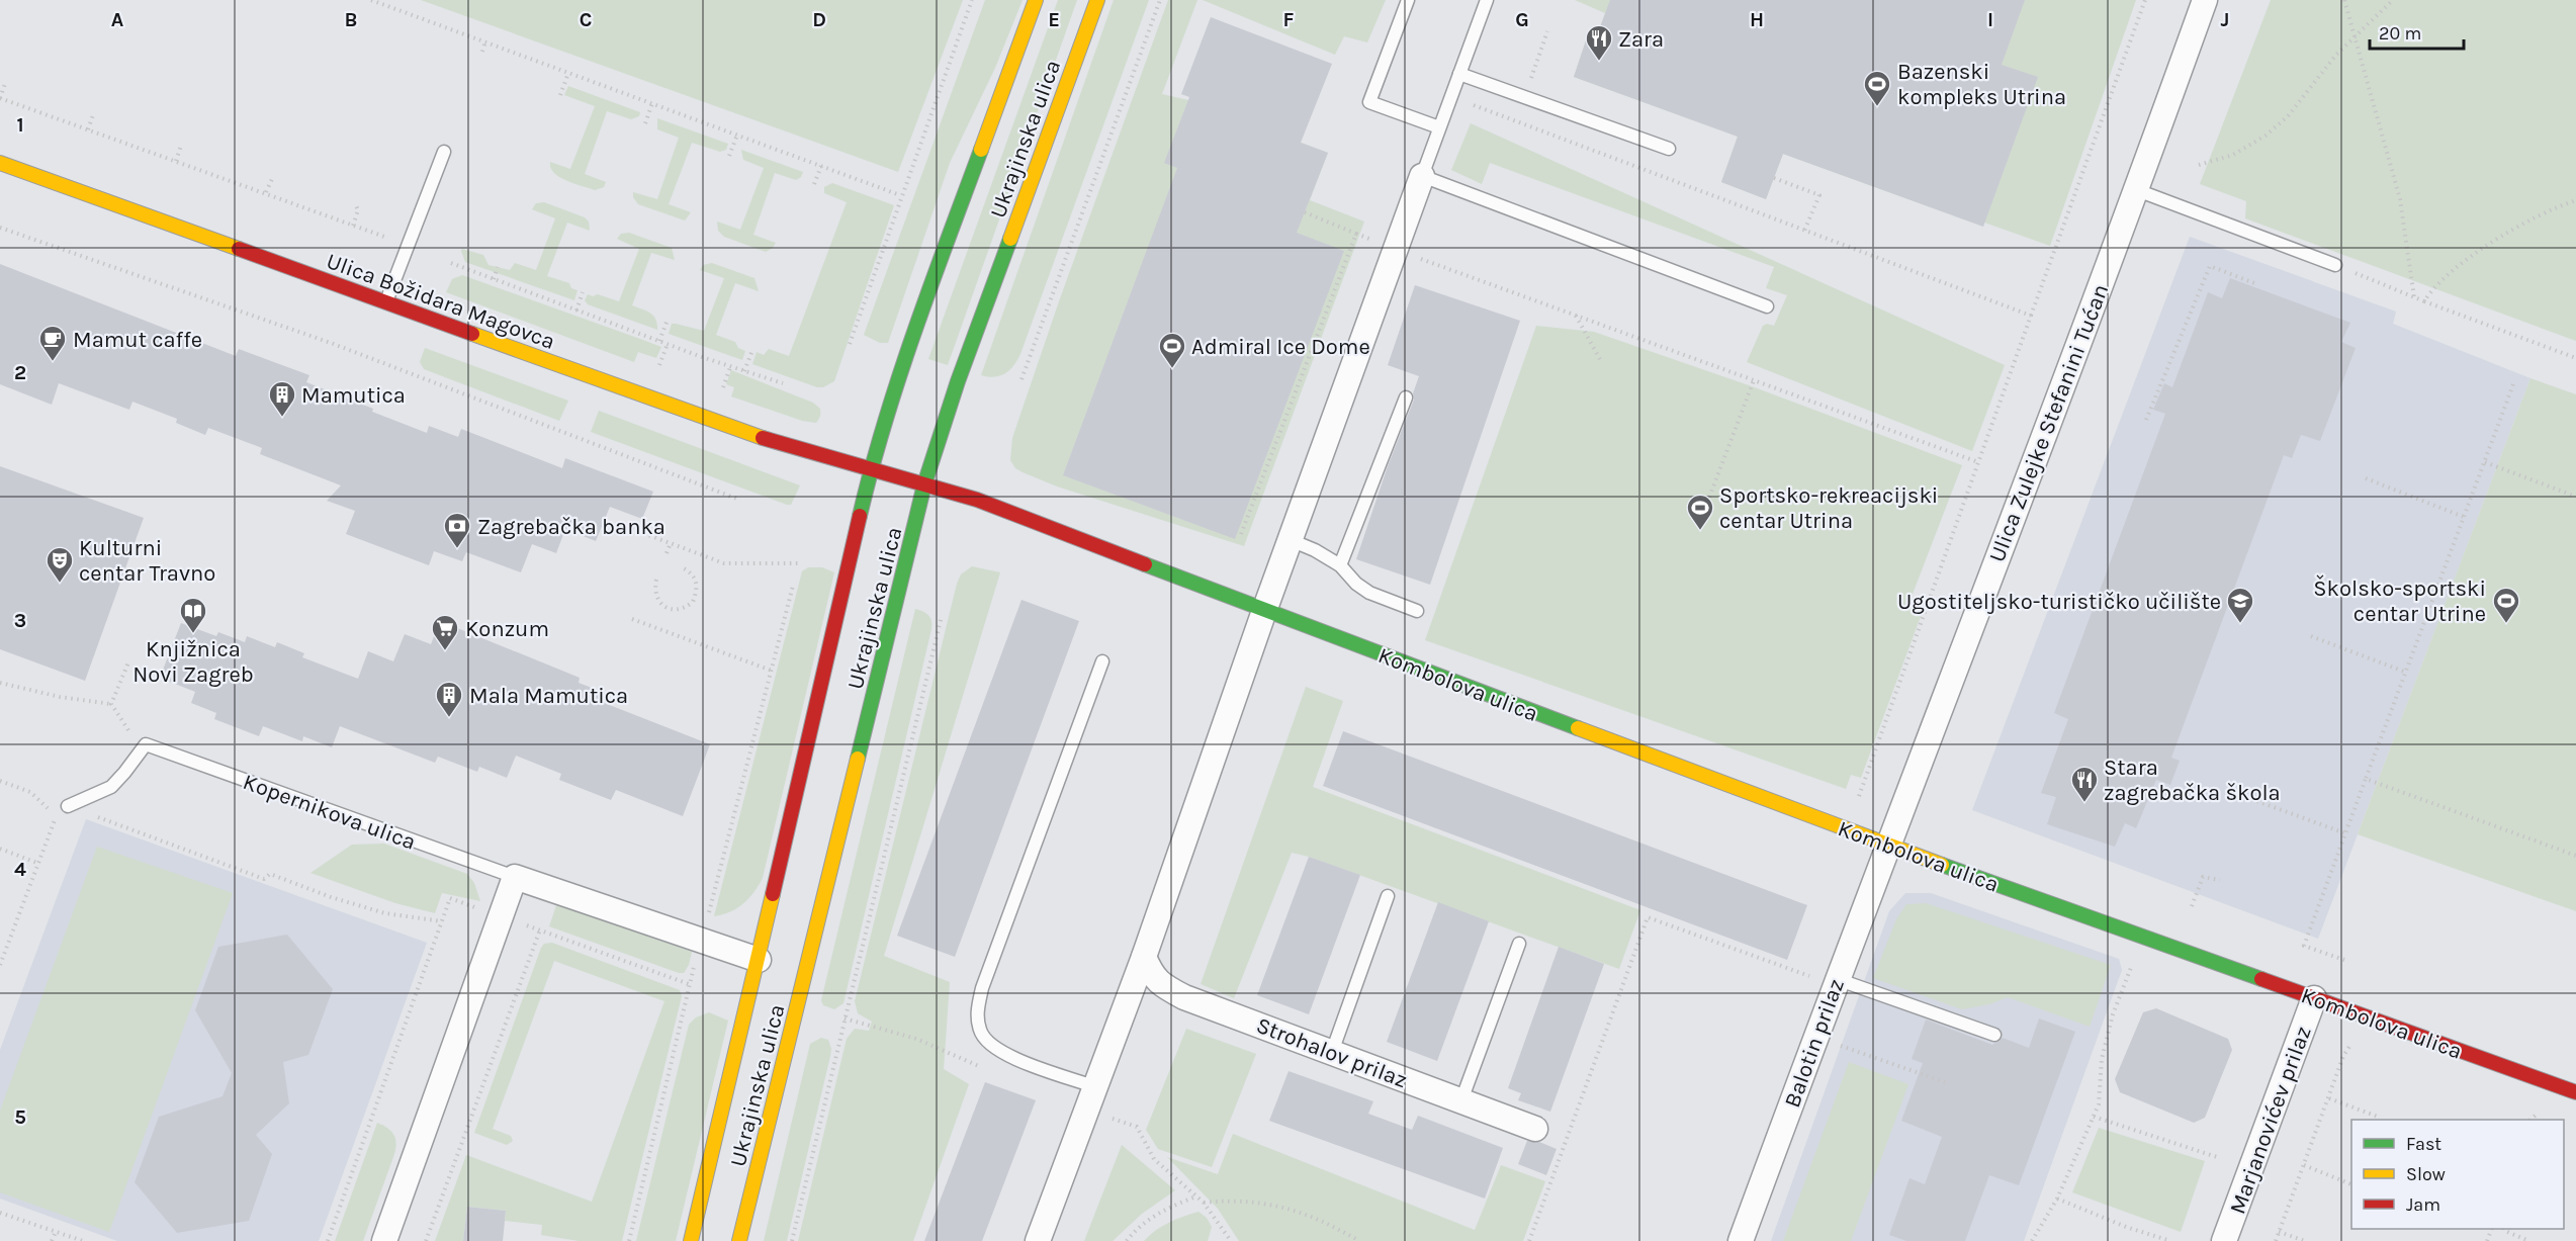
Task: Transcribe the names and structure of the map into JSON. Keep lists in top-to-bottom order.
{
  "streets": {
    "street": [
      "Ukrajinska ulica",
      "Ulica Božidara Magovca",
      "Ulica Zulejke Stefanini Tućan",
      "Kombolova ulica",
      "Kopernikova ulica",
      "Balotin prilaz",
      "Strohalov prilaz",
      "Marjanovićev prilaz"
    ]
  },
  "crossings": [
    ["Ukrajinska ulica", "Ulica Božidara Magovca"],
    ["Ukrajinska ulica", "Kombolova ulica"],
    ["Ukrajinska ulica", "Kopernikova ulica"],
    ["Ulica Božidara Magovca", "Kombolova ulica"],
    ["Ulica Zulejke Stefanini Tućan", "Kombolova ulica"],
    ["Ulica Zulejke Stefanini Tućan", "Balotin prilaz"],
    ["Kombolova ulica", "Balotin prilaz"],
    ["Kombolova ulica", "Marjanovićev prilaz"]
  ],
  "places": {
    "restaurant": ["Zara", "Stara zagrebačka škola"],
    "sports": [
      "Bazenski kompleks Utrina",
      "Admiral Ice Dome",
      "Sportsko-rekreacijski centar Utrina",
      "Školsko-sportski centar Utrine"
    ],
    "cafe": ["Mamut caffe"],
    "building": ["Mamutica", "Mala Mamutica"],
    "bank": ["Zagrebačka banka"],
    "theatre": ["Kulturni centar Travno"],
    "school or university": ["Ugostiteljsko-turističko učilište"],
    "library": ["Knjižnica Novi Zagreb"],
    "supermarket": ["Konzum"]
  },
  "legend": ["Fast", "Slow", "Jam"],
  "scale_bar": "20 m",
  "grid": {
    "columns": [
      "A",
      "B",
      "C",
      "D",
      "E",
      "F",
      "G",
      "H",
      "I",
      "J"
    ],
    "rows": [
      "1",
      "2",
      "3",
      "4",
      "5"
    ]
  }
}
